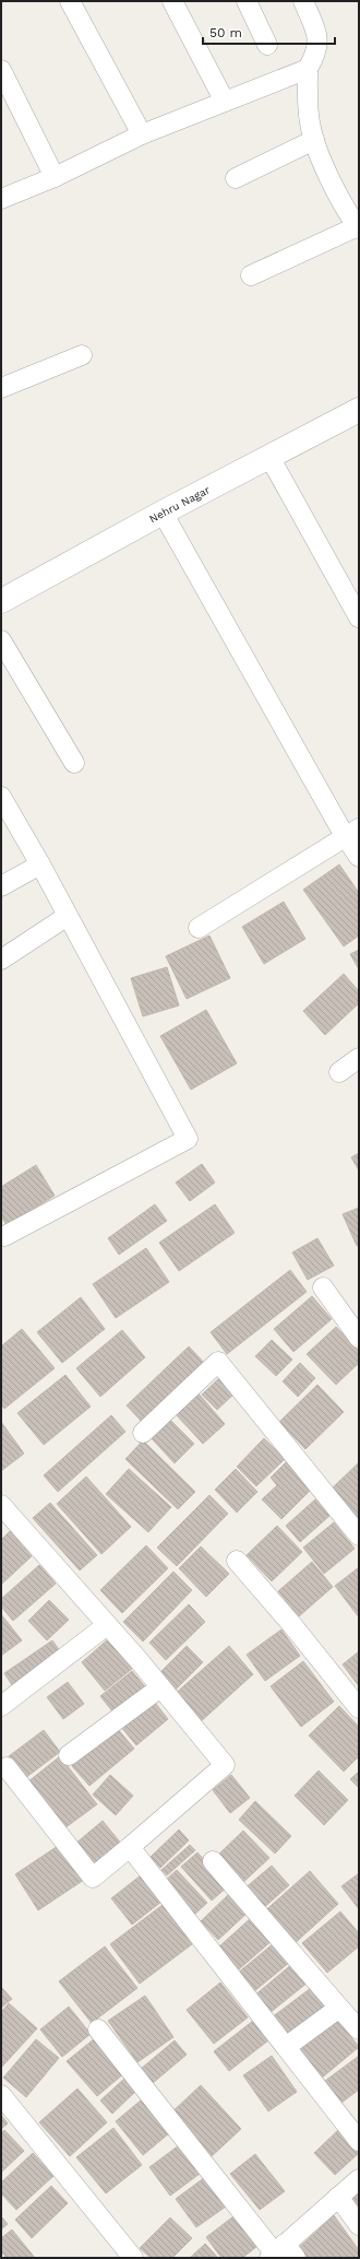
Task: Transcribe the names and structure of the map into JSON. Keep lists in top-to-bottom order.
{
  "streets": {
    "street": ["Nehru Nagar"]
  },
  "scale_bar": "50 m"
}
